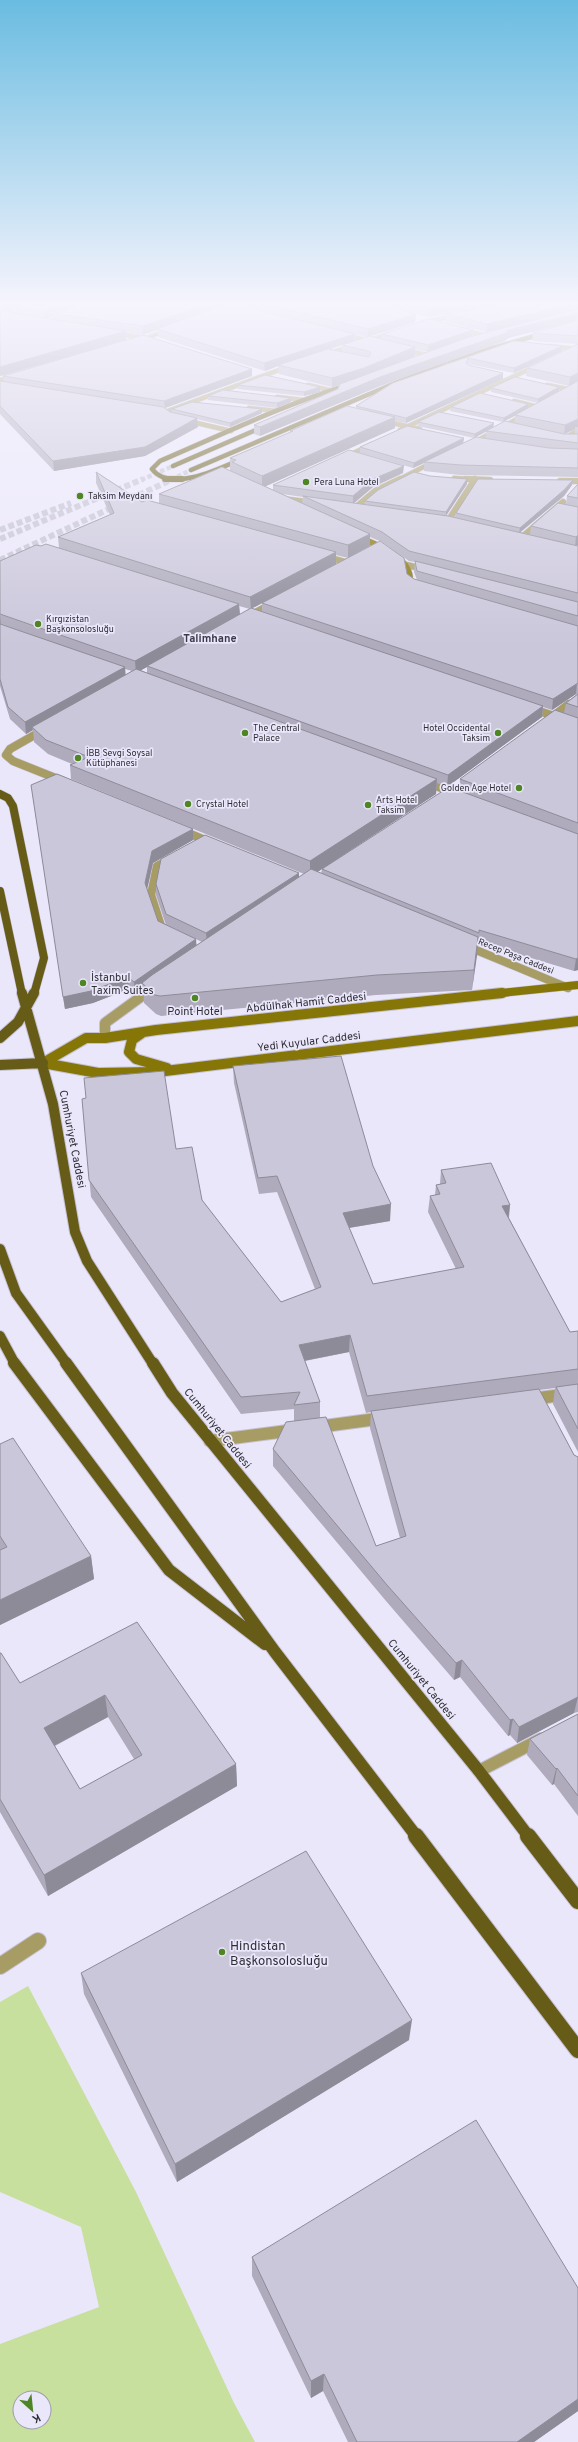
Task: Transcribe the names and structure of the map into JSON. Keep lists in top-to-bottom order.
{
  "streets": {
    "main road": ["Abdülhak Hamit Caddesi", "Yedi Kuyular Caddesi", "Cumhuriyet Caddesi"],
    "street": ["Recep Paşa Caddesi"]
  },
  "crossings": [
    ["Recep Paşa Caddesi", "Abdülhak Hamit Caddesi"],
    ["Abdülhak Hamit Caddesi", "Yedi Kuyular Caddesi"],
    ["Abdülhak Hamit Caddesi", "Cumhuriyet Caddesi"],
    ["Yedi Kuyular Caddesi", "Cumhuriyet Caddesi"]
  ],
  "districts": ["Talimhane"],
  "places": [
    "Pera Luna Hotel",
    "Taksim Meydanı",
    "Kırgızistan Başkonsolosluğu",
    "The Central Palace",
    "Hotel Occidental Taksim",
    "İBB Sevgi Soysal Kütüphanesi",
    "Golden Age Hotel",
    "Crystal Hotel",
    "Arts Hotel Taksim",
    "İstanbul Taxim Suites",
    "Point Hotel",
    "Hindistan Başkonsolosluğu"
  ],
  "north": "bottom right"
}
